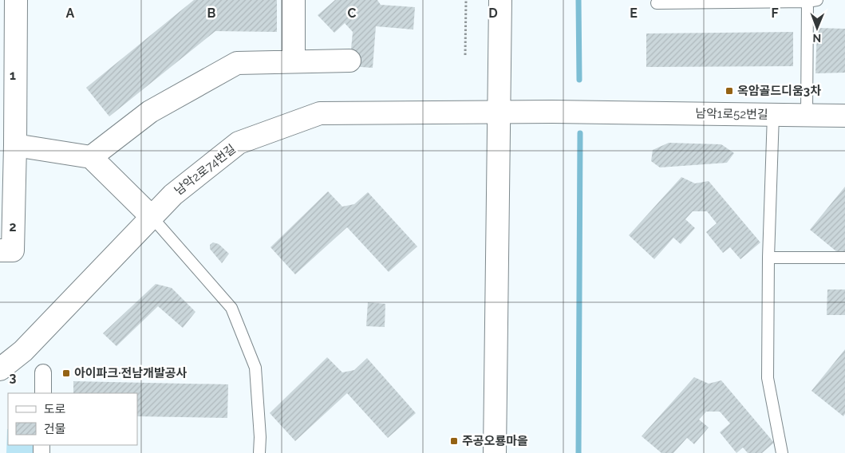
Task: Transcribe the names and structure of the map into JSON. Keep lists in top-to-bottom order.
{
  "streets": {
    "street": ["남악1로52번길", "남악2로74번길"]
  },
  "crossings": [
    ["남악1로52번길", "남악2로74번길"]
  ],
  "places": {
    "transit": ["옥암골드디움3차", "아이파크·전남개발공사", "주공오룡마을"]
  },
  "legend": ["도로", "건물"],
  "north": "bottom",
  "grid": {
    "columns": [
      "A",
      "B",
      "C",
      "D",
      "E",
      "F"
    ],
    "rows": ["1", "2", "3"]
  }
}
